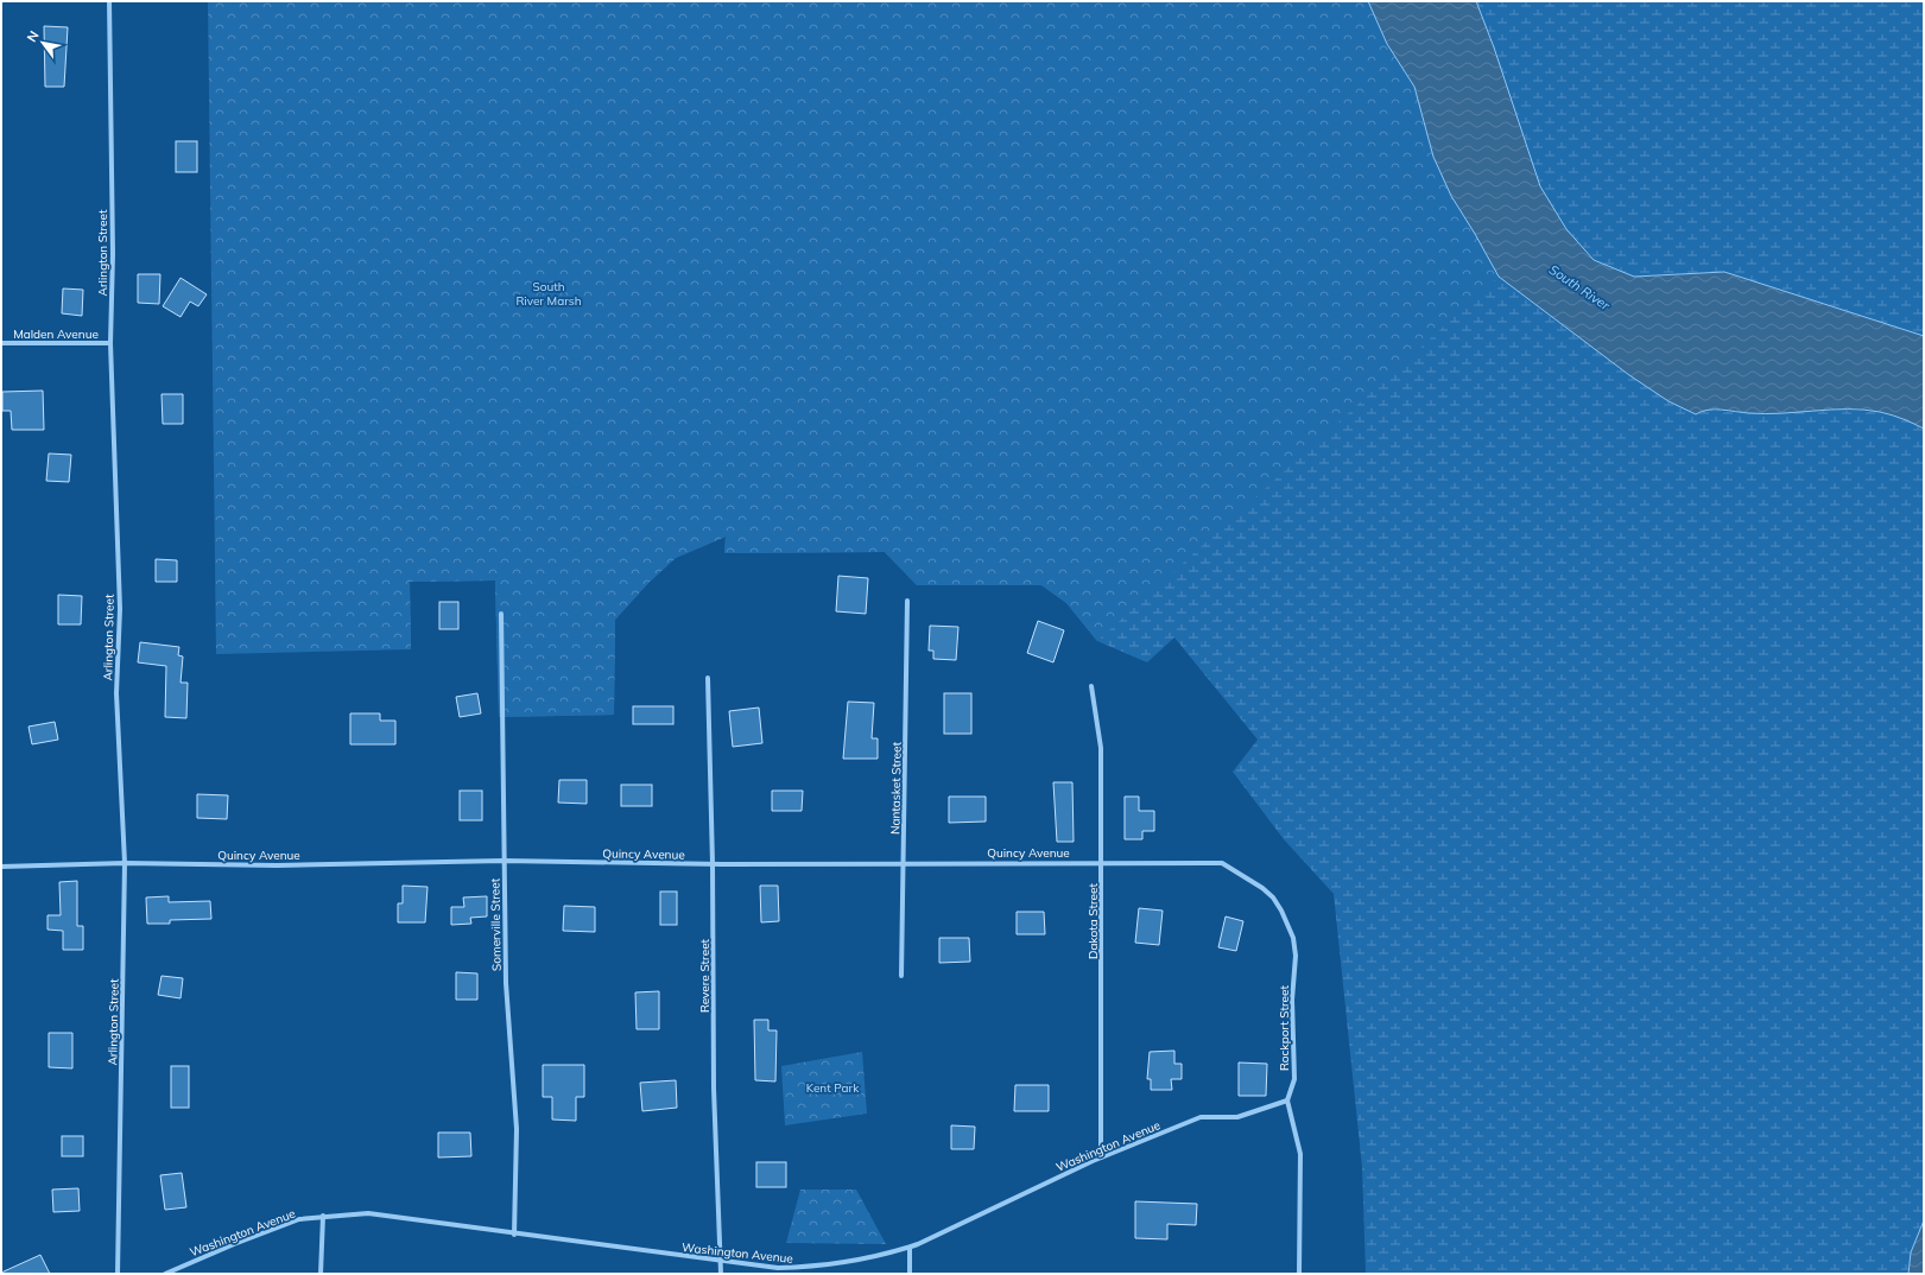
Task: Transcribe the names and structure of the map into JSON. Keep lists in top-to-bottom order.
{
  "streets": {
    "street": [
      "Arlington Street",
      "Malden Avenue",
      "Nantasket Street",
      "Quincy Avenue",
      "Dakota Street",
      "Somerville Street",
      "Revere Street",
      "Rockport Street",
      "Washington Avenue"
    ]
  },
  "crossings": [
    ["Arlington Street", "Malden Avenue"],
    ["Arlington Street", "Quincy Avenue"],
    ["Nantasket Street", "Quincy Avenue"],
    ["Quincy Avenue", "Dakota Street"],
    ["Quincy Avenue", "Somerville Street"],
    ["Quincy Avenue", "Revere Street"],
    ["Quincy Avenue", "Rockport Street"],
    ["Dakota Street", "Washington Avenue"],
    ["Somerville Street", "Washington Avenue"],
    ["Revere Street", "Washington Avenue"],
    ["Rockport Street", "Washington Avenue"]
  ],
  "water": ["South River"],
  "parks": ["South River Marsh", "Kent Park"],
  "north": "top left"
}
